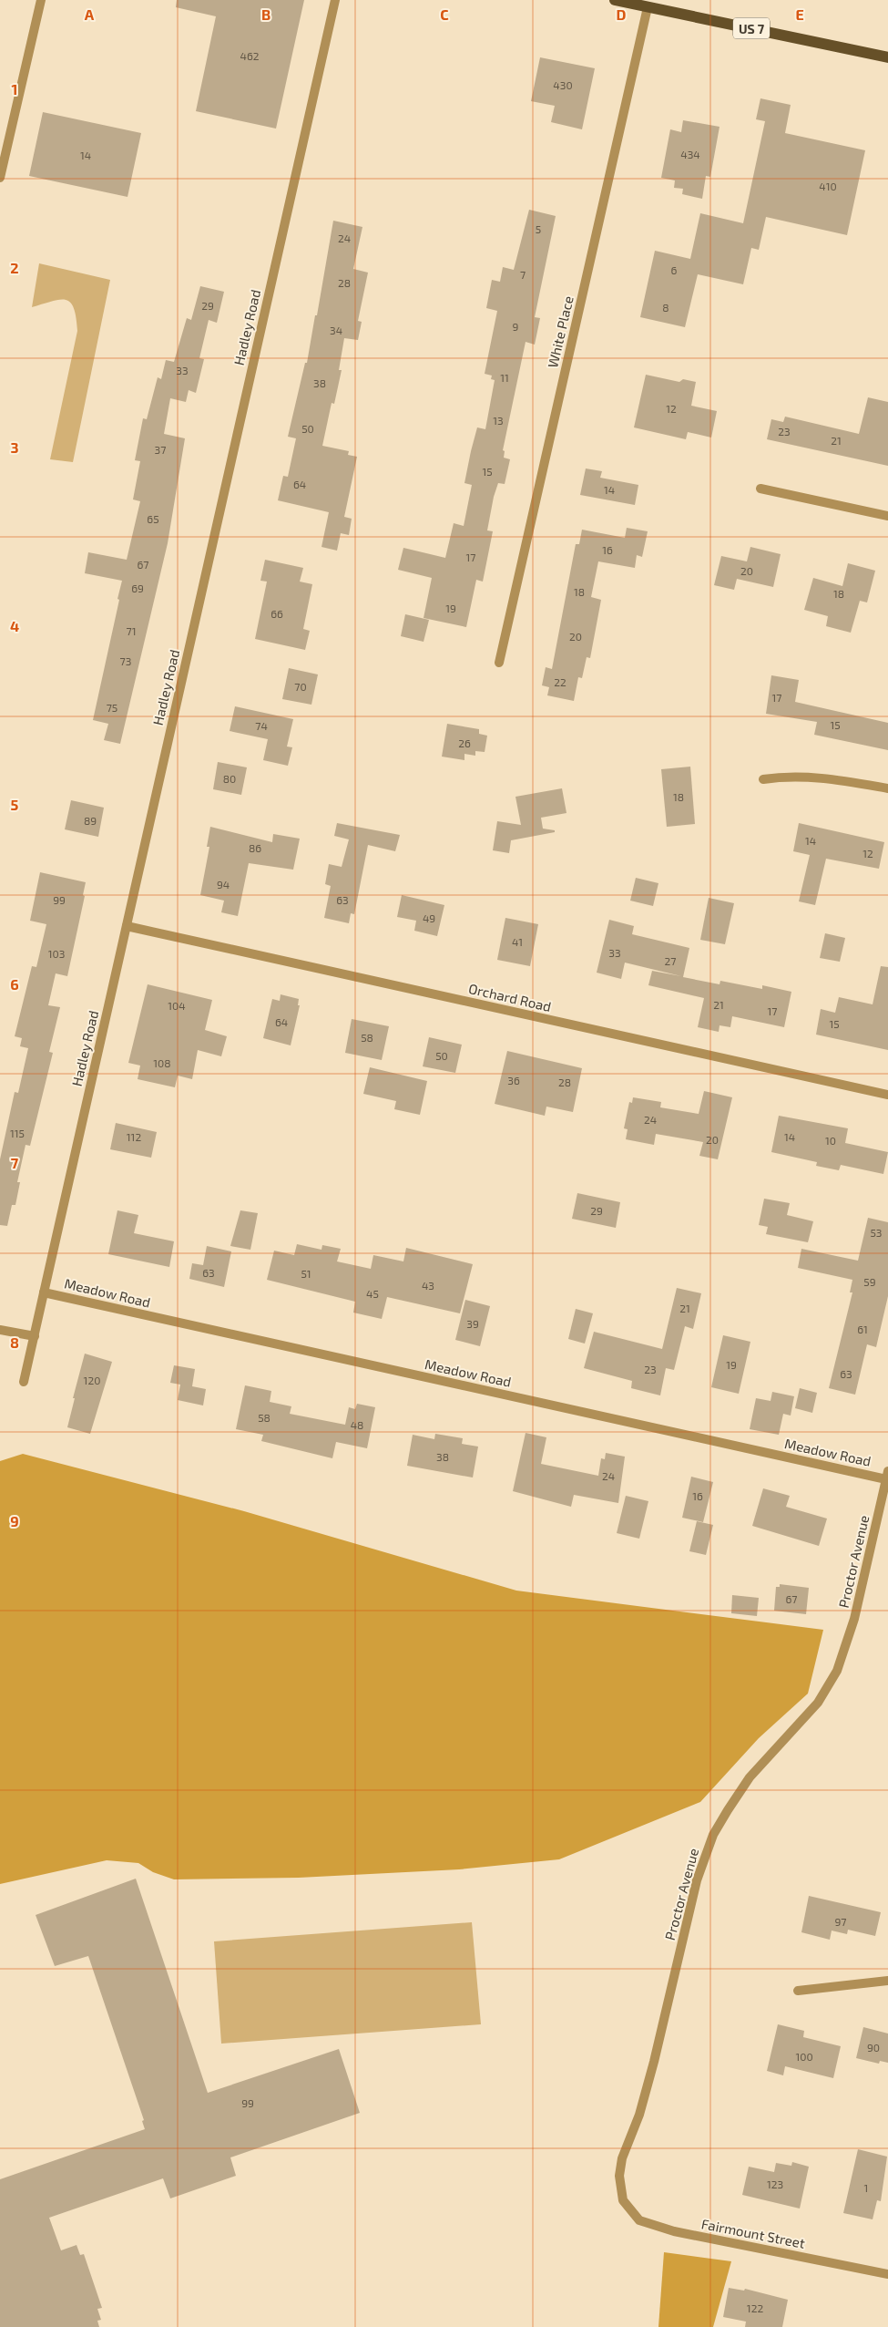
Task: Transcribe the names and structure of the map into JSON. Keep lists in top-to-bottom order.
{
  "streets": {
    "main road": ["US 7"],
    "street": [
      "Hadley Road",
      "White Place",
      "Orchard Road",
      "Meadow Road",
      "Proctor Avenue",
      "Fairmount Street"
    ]
  },
  "crossings": [
    ["US 7", "White Place"],
    ["Hadley Road", "Orchard Road"],
    ["Hadley Road", "Meadow Road"],
    ["Meadow Road", "Proctor Avenue"],
    ["Proctor Avenue", "Fairmount Street"]
  ],
  "house_numbers": [
    "462",
    "430",
    "434",
    "14",
    "410",
    "5",
    "24",
    "6",
    "7",
    "28",
    "29",
    "8",
    "9",
    "34",
    "33",
    "11",
    "38",
    "12",
    "13",
    "50",
    "23",
    "21",
    "37",
    "15",
    "64",
    "14",
    "65",
    "16",
    "17",
    "67",
    "20",
    "69",
    "18",
    "18",
    "19",
    "66",
    "71",
    "20",
    "73",
    "22",
    "70",
    "17",
    "75",
    "15",
    "74",
    "26",
    "80",
    "18",
    "89",
    "14",
    "86",
    "12",
    "94",
    "99",
    "63",
    "49",
    "41",
    "33",
    "103",
    "27",
    "21",
    "104",
    "17",
    "64",
    "15",
    "58",
    "50",
    "108",
    "36",
    "28",
    "24",
    "115",
    "112",
    "14",
    "20",
    "10",
    "29",
    "53",
    "63",
    "51",
    "59",
    "43",
    "45",
    "21",
    "39",
    "61",
    "19",
    "23",
    "63",
    "120",
    "58",
    "48",
    "38",
    "24",
    "16",
    "67",
    "97",
    "90",
    "100",
    "99",
    "123",
    "1",
    "122"
  ],
  "grid": {
    "columns": [
      "A",
      "B",
      "C",
      "D",
      "E"
    ],
    "rows": [
      "1",
      "2",
      "3",
      "4",
      "5",
      "6",
      "7",
      "8",
      "9"
    ]
  }
}
